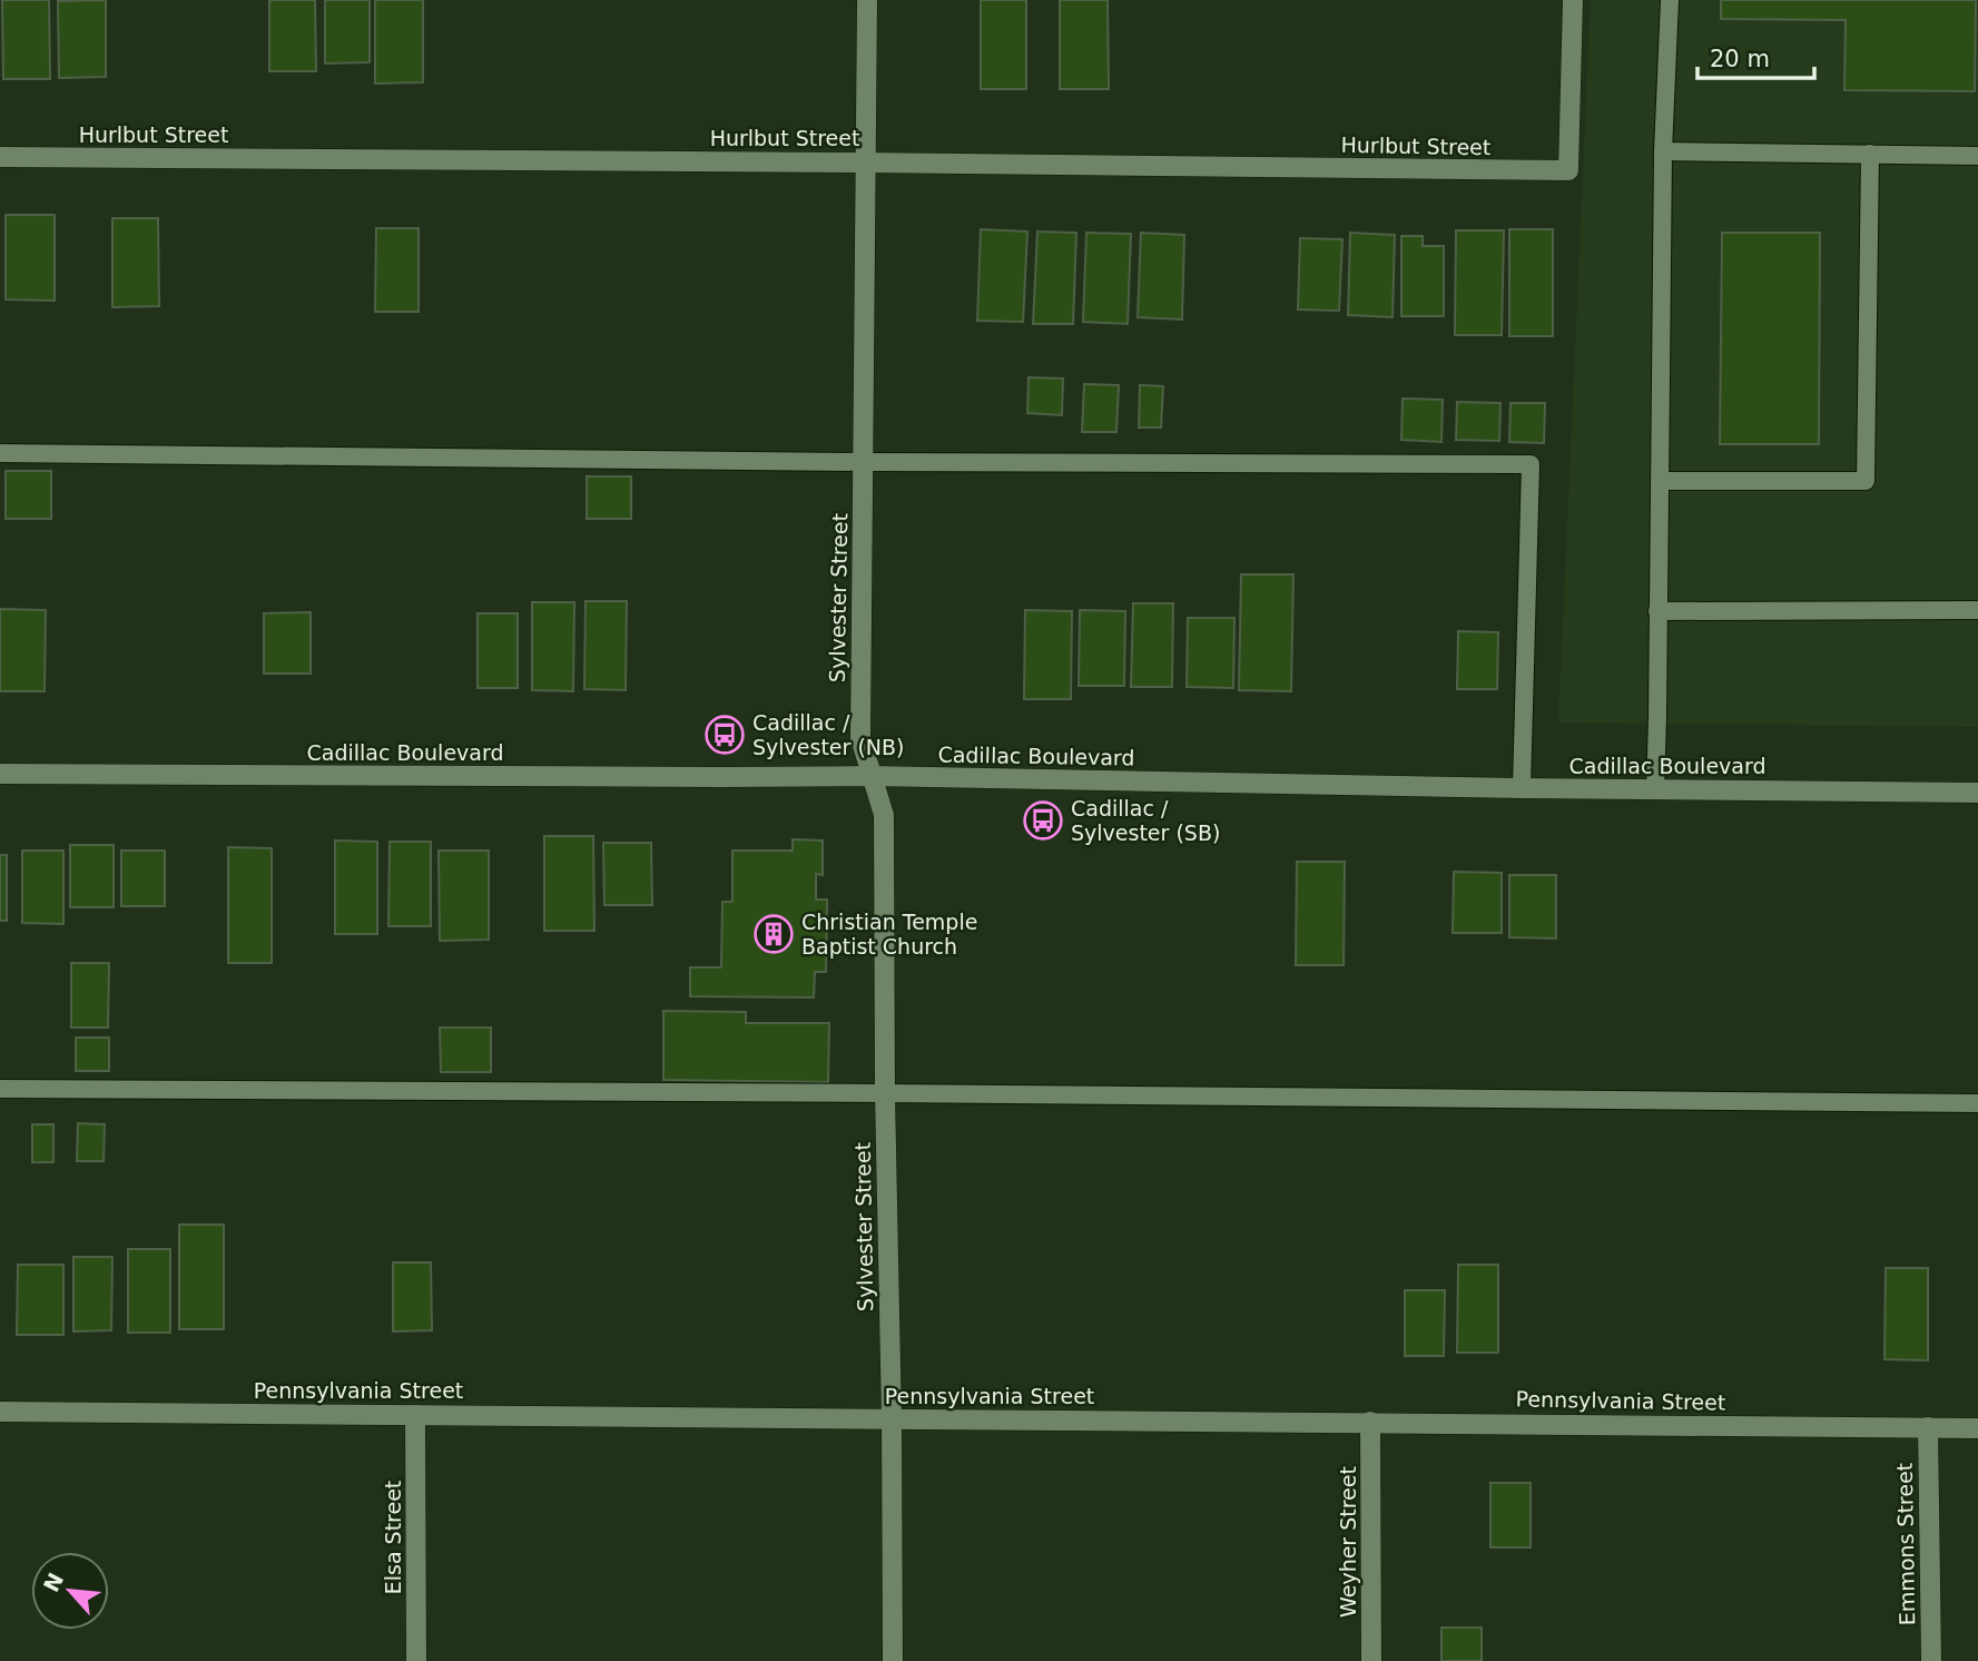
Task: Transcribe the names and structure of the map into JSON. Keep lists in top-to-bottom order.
{
  "streets": {
    "street": [
      "Hurlbut Street",
      "Sylvester Street",
      "Cadillac Boulevard",
      "Pennsylvania Street",
      "Elsa Street",
      "Weyher Street",
      "Emmons Street"
    ]
  },
  "crossings": [
    ["Hurlbut Street", "Sylvester Street"],
    ["Sylvester Street", "Cadillac Boulevard"],
    ["Sylvester Street", "Pennsylvania Street"],
    ["Pennsylvania Street", "Elsa Street"],
    ["Pennsylvania Street", "Weyher Street"],
    ["Pennsylvania Street", "Emmons Street"]
  ],
  "places": {
    "bus stop": ["Cadillac / Sylvester (NB)", "Cadillac / Sylvester (SB)"],
    "building": ["Christian Temple Baptist Church"]
  },
  "scale_bar": "20 m",
  "north": "top left"
}
